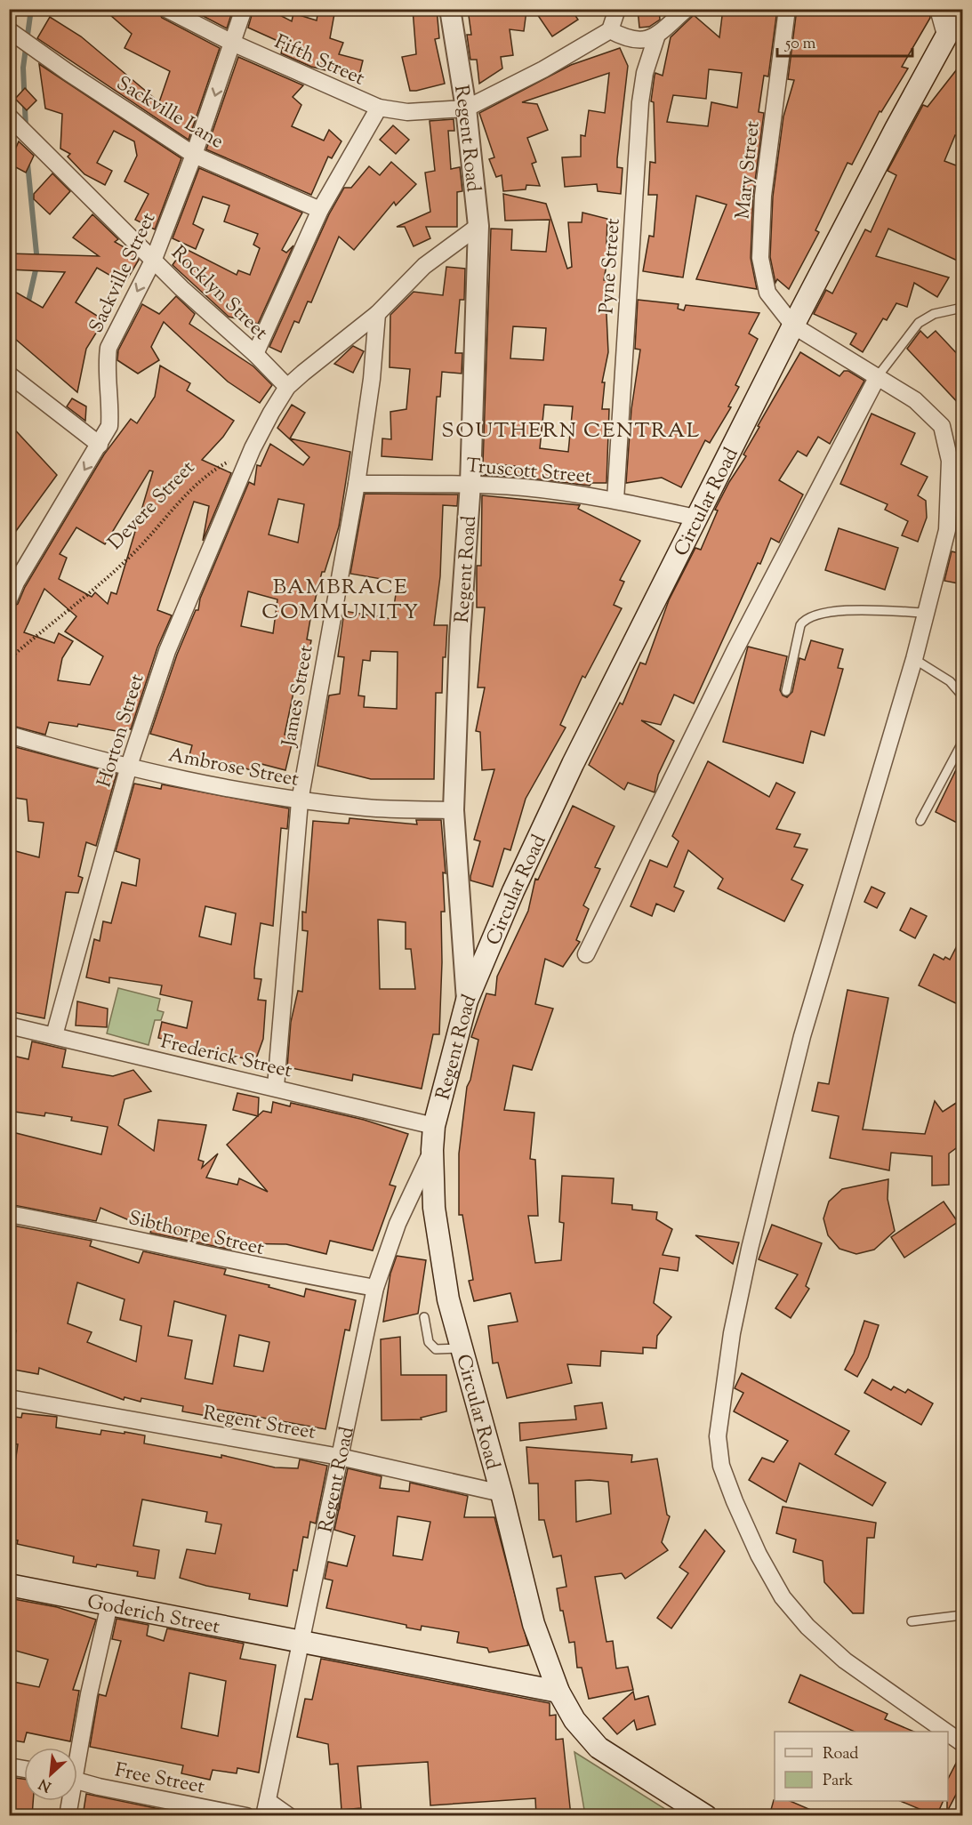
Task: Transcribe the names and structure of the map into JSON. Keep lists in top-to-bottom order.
{
  "streets": {
    "main road": ["Regent Road", "Circular Road", "Goderich Street"],
    "street": [
      "Fifth Street",
      "Sackville Lane",
      "Mary Street",
      "Pyne Street",
      "Sackville Street",
      "Rocklyn Street",
      "Truscott Street",
      "James Street",
      "Horton Street",
      "Ambrose Street",
      "Frederick Street",
      "Sibthorpe Street",
      "Regent Street",
      "Free Street"
    ],
    "path": ["Devere Street"]
  },
  "crossings": [
    ["Fifth Street", "Regent Road"],
    ["Fifth Street", "Sackville Street"],
    ["Sackville Lane", "Sackville Street"],
    ["Regent Road", "Truscott Street"],
    ["Regent Road", "Circular Road"],
    ["Regent Road", "Ambrose Street"],
    ["Regent Road", "Frederick Street"],
    ["Regent Road", "Sibthorpe Street"],
    ["Regent Road", "Regent Street"],
    ["Regent Road", "Goderich Street"],
    ["Mary Street", "Circular Road"],
    ["Pyne Street", "Truscott Street"],
    ["Sackville Street", "Rocklyn Street"],
    ["Truscott Street", "Circular Road"],
    ["Truscott Street", "James Street"],
    ["Circular Road", "Frederick Street"],
    ["Circular Road", "Regent Street"],
    ["Circular Road", "Goderich Street"],
    ["Devere Street", "Horton Street"],
    ["James Street", "Ambrose Street"],
    ["James Street", "Frederick Street"],
    ["Horton Street", "Ambrose Street"],
    ["Horton Street", "Frederick Street"]
  ],
  "one_way": ["Sackville Street"],
  "districts": ["SOUTHERN CENTRAL", "BAMBRACE COMMUNITY"],
  "legend": ["Road", "Park"],
  "scale_bar": "50 m",
  "north": "bottom left"
}
